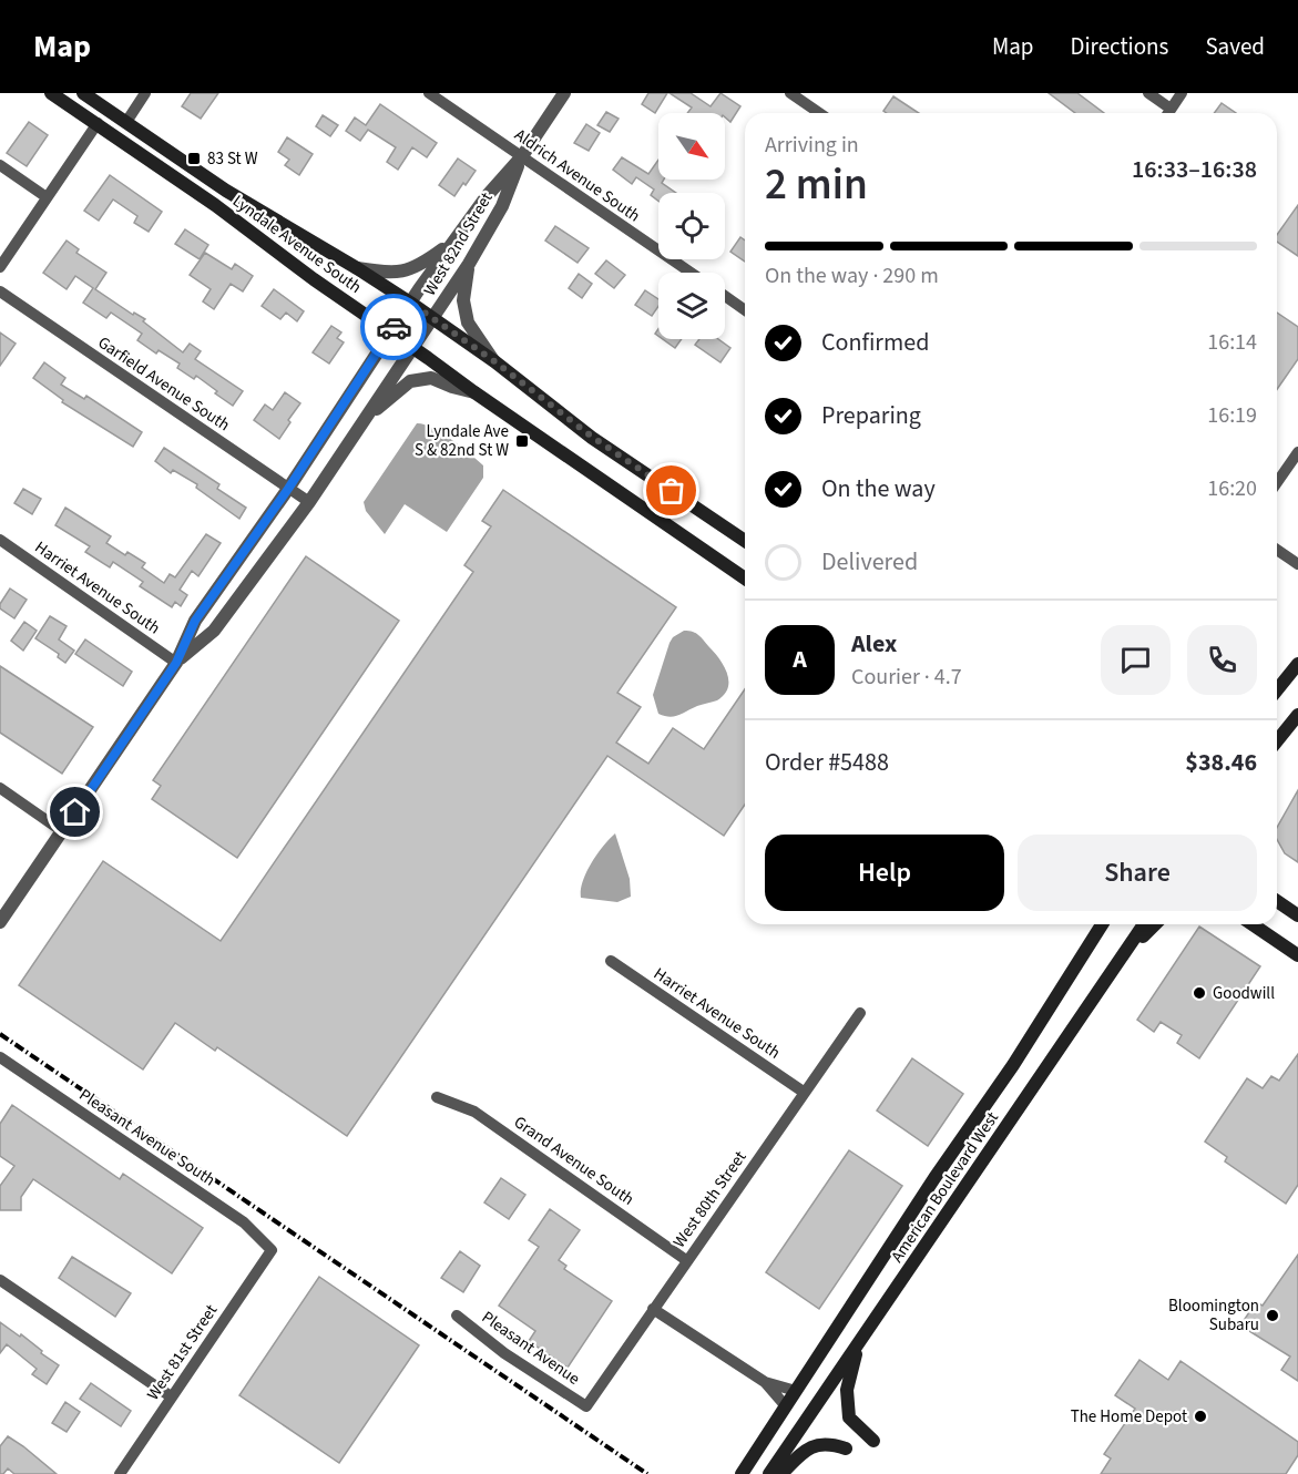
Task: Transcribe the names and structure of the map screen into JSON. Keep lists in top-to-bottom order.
{
  "streets": {
    "main road": ["Lyndale Avenue South", "American Boulevard West"],
    "street": [
      "Aldrich Avenue South",
      "West 82nd Street",
      "Garfield Avenue South",
      "Harriet Avenue South",
      "Pleasant Avenue South",
      "Grand Avenue South",
      "West 80th Street",
      "Pleasant Avenue",
      "West 81st Street"
    ]
  },
  "crossings": [
    ["Aldrich Avenue South", "West 82nd Street"],
    ["Lyndale Avenue South", "West 82nd Street"],
    ["West 82nd Street", "Garfield Avenue South"],
    ["West 82nd Street", "Harriet Avenue South"],
    ["Harriet Avenue South", "West 80th Street"],
    ["Pleasant Avenue South", "West 81st Street"],
    ["Grand Avenue South", "West 80th Street"],
    ["West 80th Street", "Pleasant Avenue"]
  ],
  "places": {
    "transit": ["83 St W", "Lyndale Ave S & 82nd St W"],
    "other": ["Goodwill", "Bloomington Subaru", "The Home Depot"]
  },
  "north": "bottom right",
  "page": {
    "header": "Map",
    "nav": ["Map", "Directions", "Saved"],
    "heading": ["2 min", "Arriving in", "16:33–16:38"],
    "panel": [
      "Alex",
      "Courier · 4.7",
      "Order #5488",
      "$38.46"
    ],
    "bar": "On the way · 290 m",
    "list": [
      ["Confirmed", "16:14"],
      ["Preparing", "16:19"],
      ["On the way", "16:20"],
      "Delivered"
    ],
    "round": "A",
    "buttons": ["Help", "Share"]
  }
}
